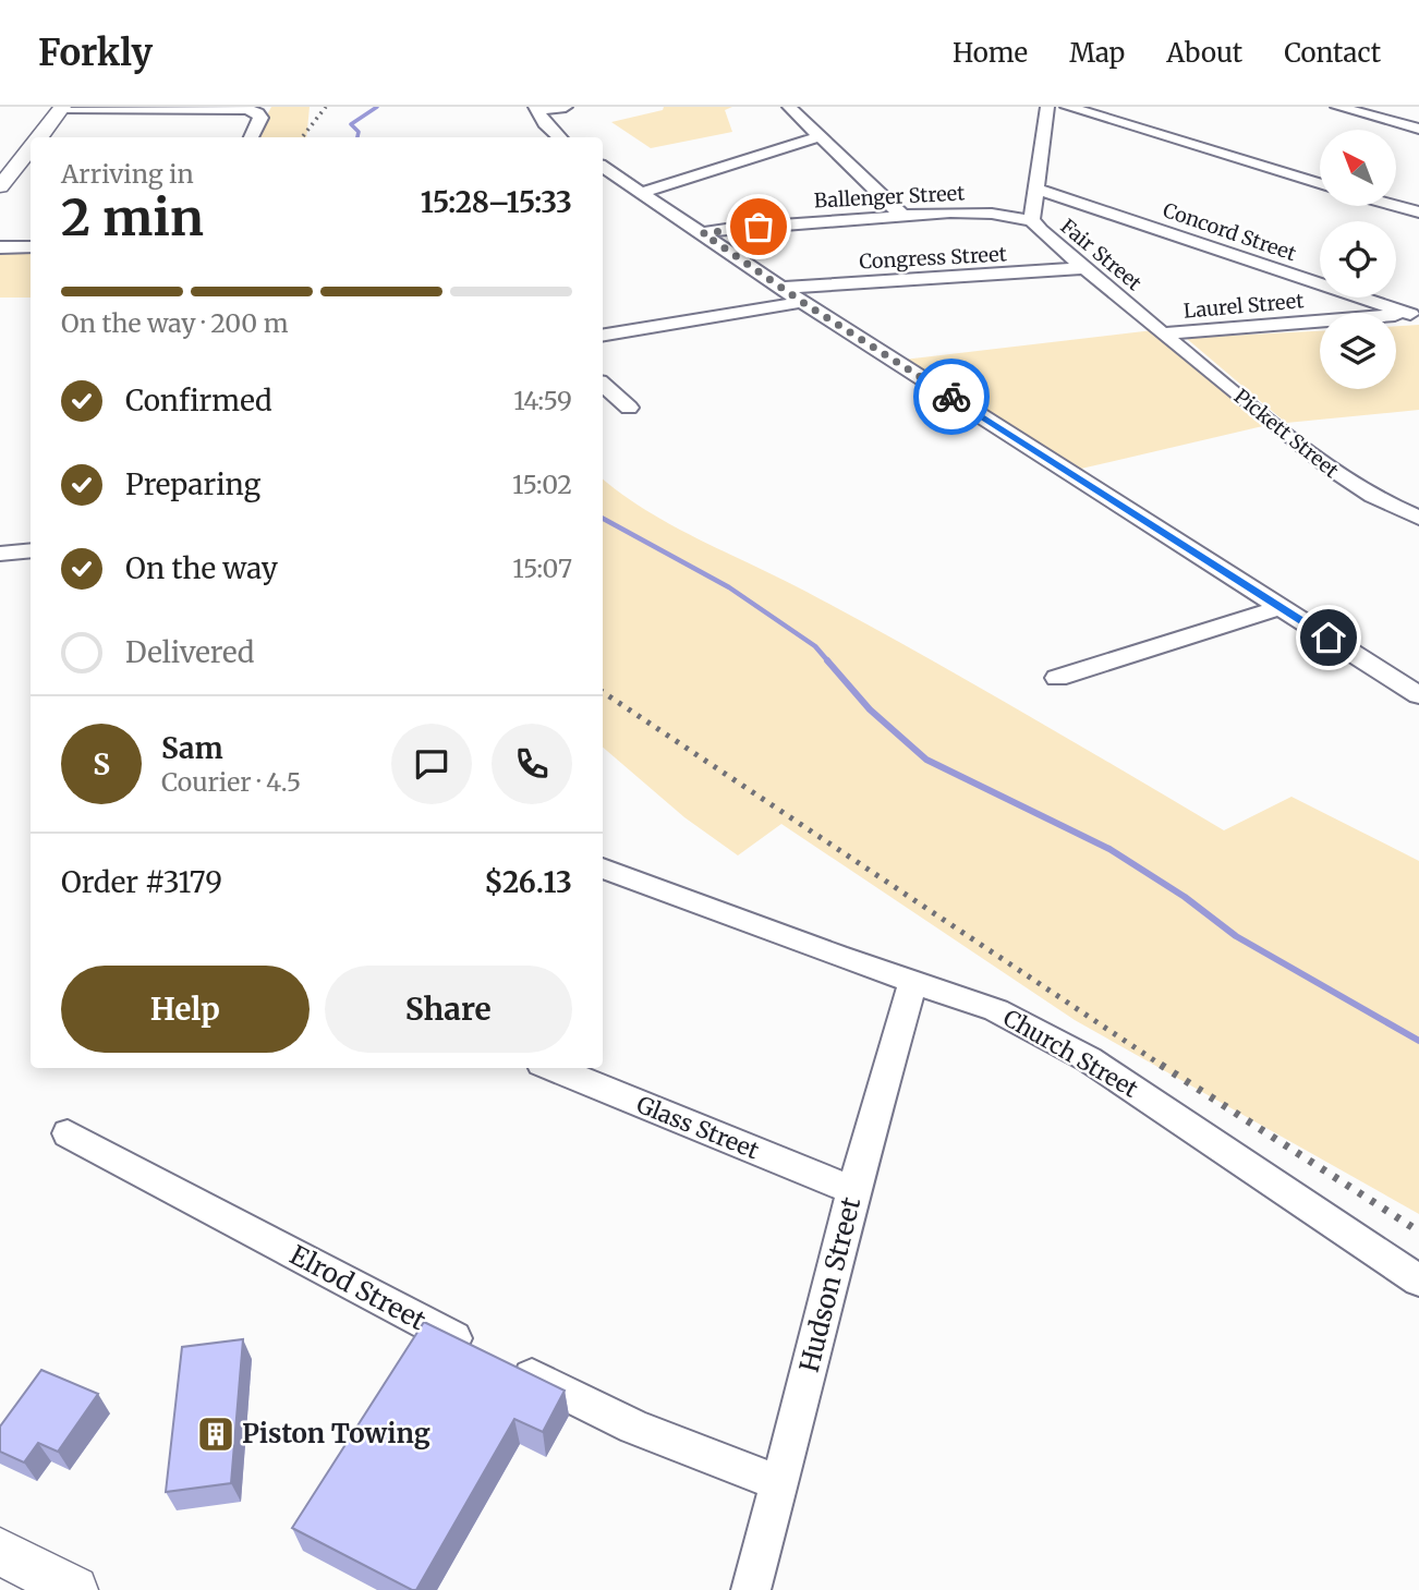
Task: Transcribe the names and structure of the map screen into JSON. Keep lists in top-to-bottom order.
{
  "streets": {
    "street": [
      "Ballenger Street",
      "Concord Street",
      "Fair Street",
      "Congress Street",
      "Laurel Street",
      "Pickett Street",
      "Church Street",
      "Glass Street",
      "Hudson Street",
      "Elrod Street"
    ]
  },
  "crossings": [
    ["Ballenger Street", "Fair Street"],
    ["Concord Street", "Fair Street"],
    ["Concord Street", "Laurel Street"],
    ["Fair Street", "Congress Street"],
    ["Fair Street", "Laurel Street"],
    ["Fair Street", "Pickett Street"],
    ["Laurel Street", "Pickett Street"],
    ["Church Street", "Hudson Street"],
    ["Glass Street", "Hudson Street"],
    ["Hudson Street", "Elrod Street"]
  ],
  "places": {
    "building": ["Piston Towing"]
  },
  "north": "top left",
  "page": {
    "header": "Forkly",
    "nav": [
      "Home",
      "Map",
      "About",
      "Contact"
    ],
    "heading": ["2 min", "Arriving in", "15:28–15:33"],
    "panel": [
      "Sam",
      "Courier · 4.5",
      "Order #3179",
      "$26.13"
    ],
    "bar": "On the way · 200 m",
    "list": [
      ["Confirmed", "14:59"],
      ["Preparing", "15:02"],
      ["On the way", "15:07"],
      "Delivered"
    ],
    "round": "S",
    "buttons": ["Help", "Share"]
  }
}
